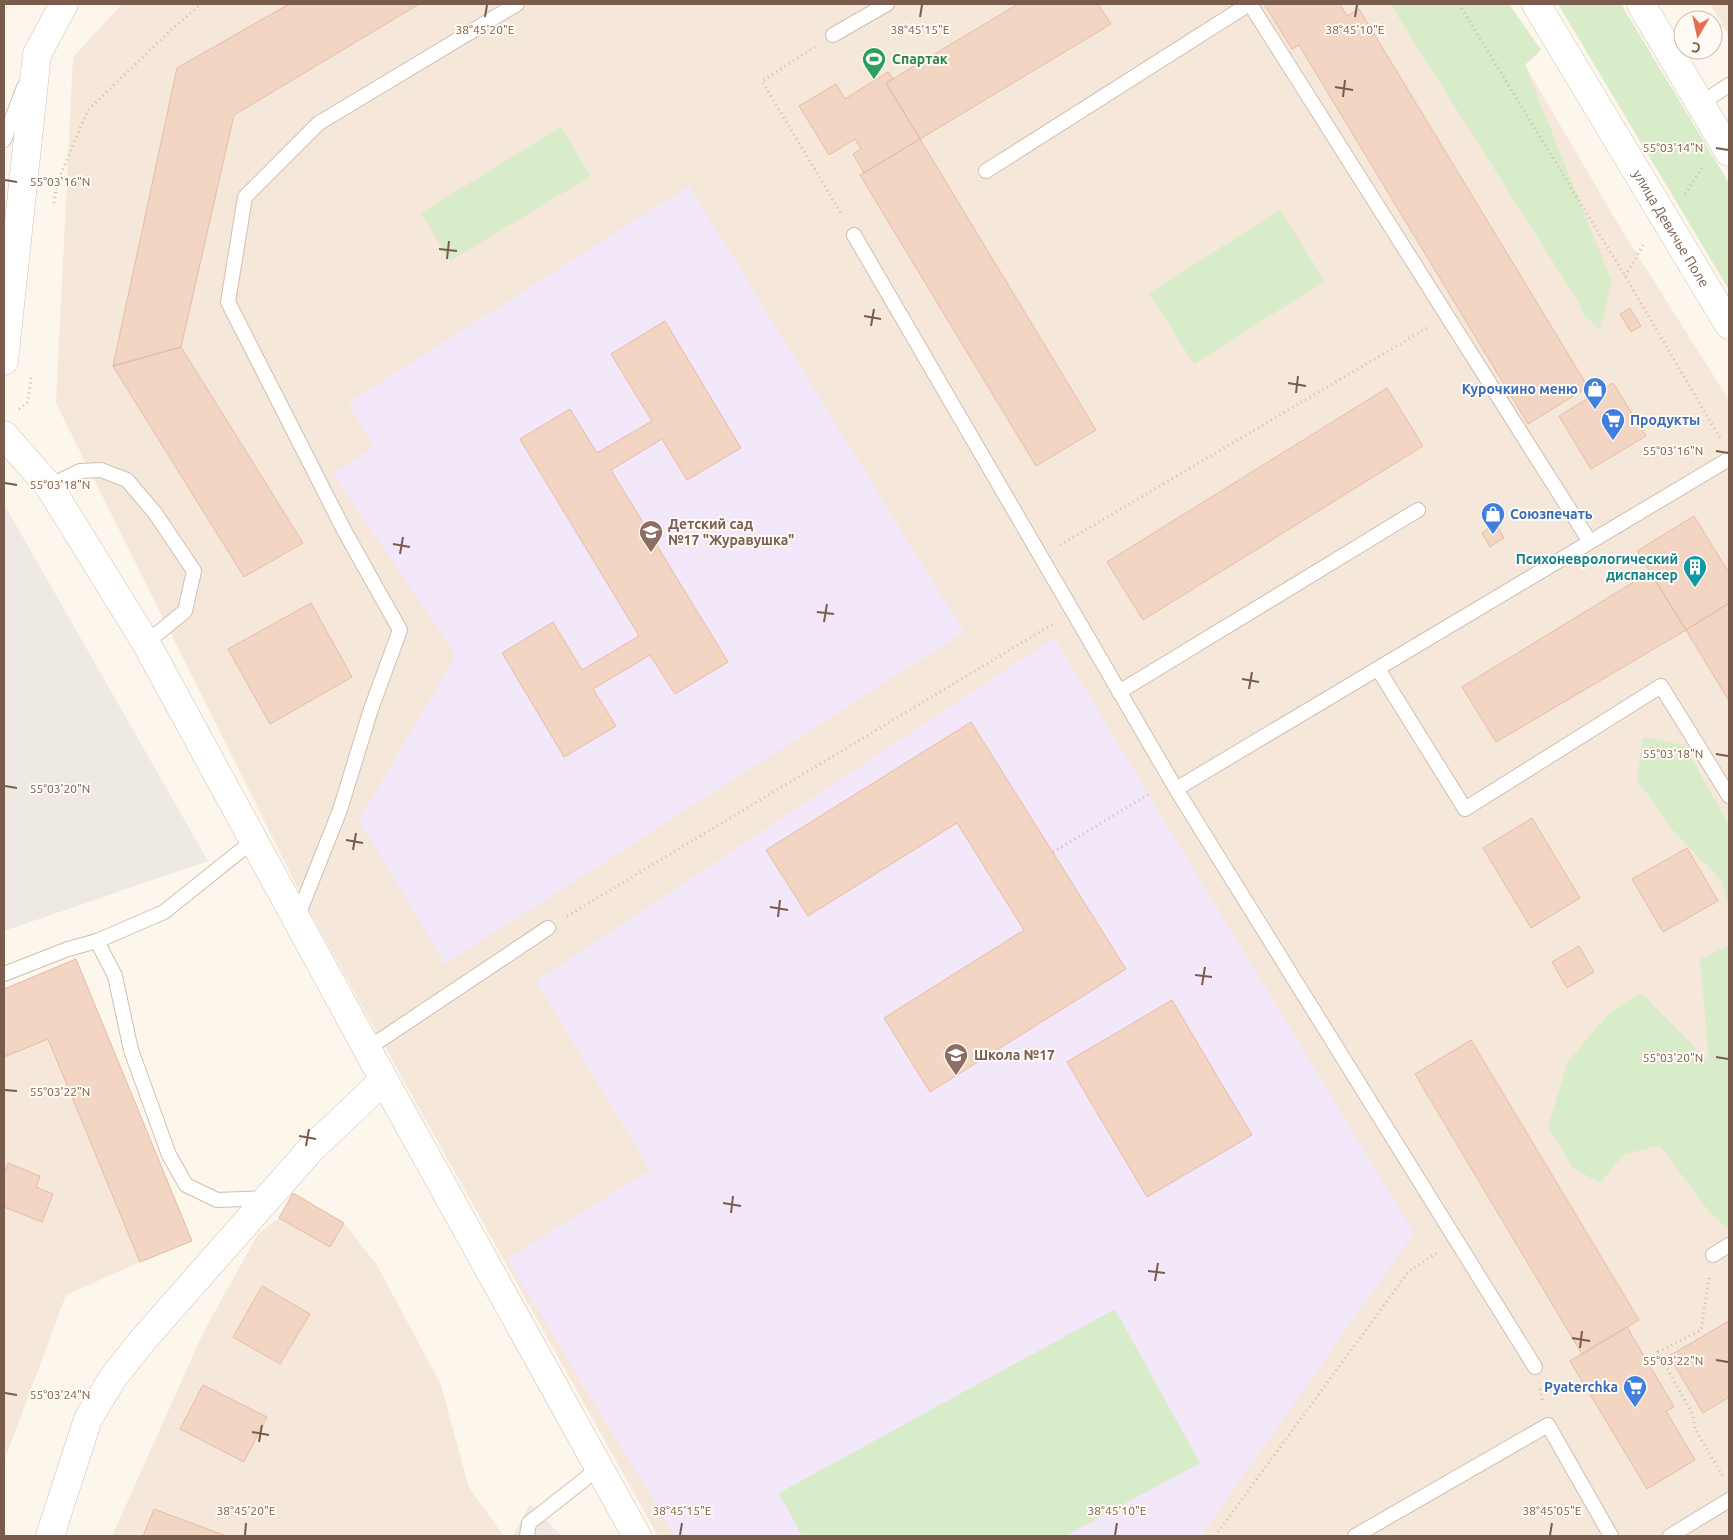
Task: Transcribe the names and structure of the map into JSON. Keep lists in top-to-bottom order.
{
  "streets": {
    "street": ["улица Девичье Поле"]
  },
  "places": {
    "sports": ["Спартак"],
    "shop": ["Курочкино меню", "Союзпечать"],
    "supermarket": ["Продукты", "Pyaterchka"],
    "school or university": ["Детский сад №17 \"Журавушка\"", "Школа №17"],
    "building": ["Психоневрологический диспансер"]
  },
  "north": "bottom",
  "coordinates": [
    "38°45'20\"E",
    "38°45'15\"E",
    "38°45'10\"E",
    "55°03'14\"N",
    "55°03'16\"N",
    "55°03'18\"N",
    "55°03'20\"N",
    "55°03'22\"N",
    "55°03'24\"N",
    "38°45'05\"E"
  ]
}
